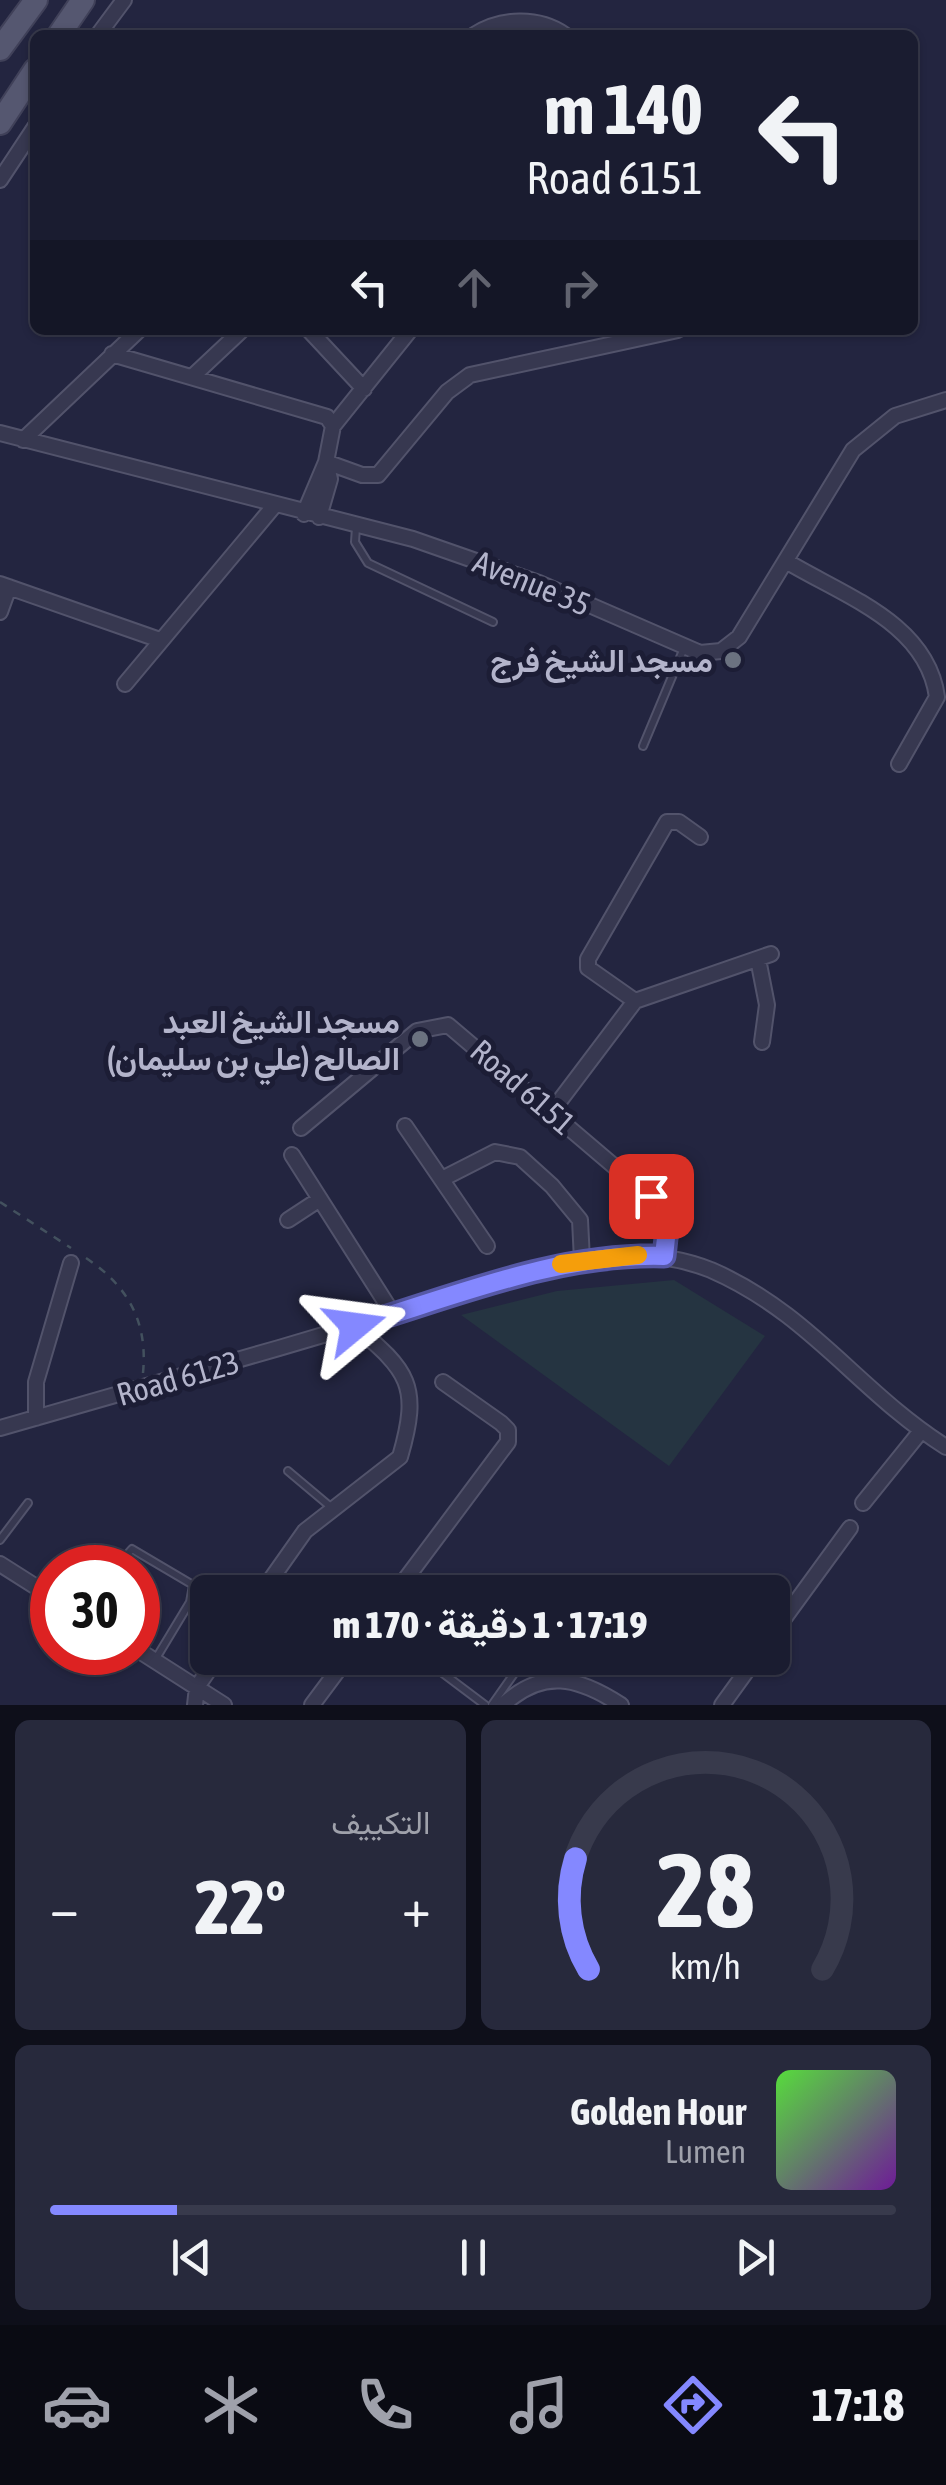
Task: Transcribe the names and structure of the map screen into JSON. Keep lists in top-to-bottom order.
{
  "streets": {
    "street": ["Avenue 35", "Road 6151", "Road 6123"]
  },
  "crossings": [
    ["Road 6151", "Road 6123"]
  ],
  "places": ["مسجد الشيخ فرج", "مسجد الشيخ العبد الصالح (علي بن سليمان)"],
  "page": {
    "turn": ["140 m", "Road 6151"],
    "limit": "30",
    "trip": "17:19 · 1 دقيقة · 170 m",
    "tile": "التكييف",
    "heat": ["−", "22°", "+"],
    "song": ["Golden Hour", "Lumen"],
    "tabs": "17:18",
    "gauge": ["28", "km/h"]
  }
}
